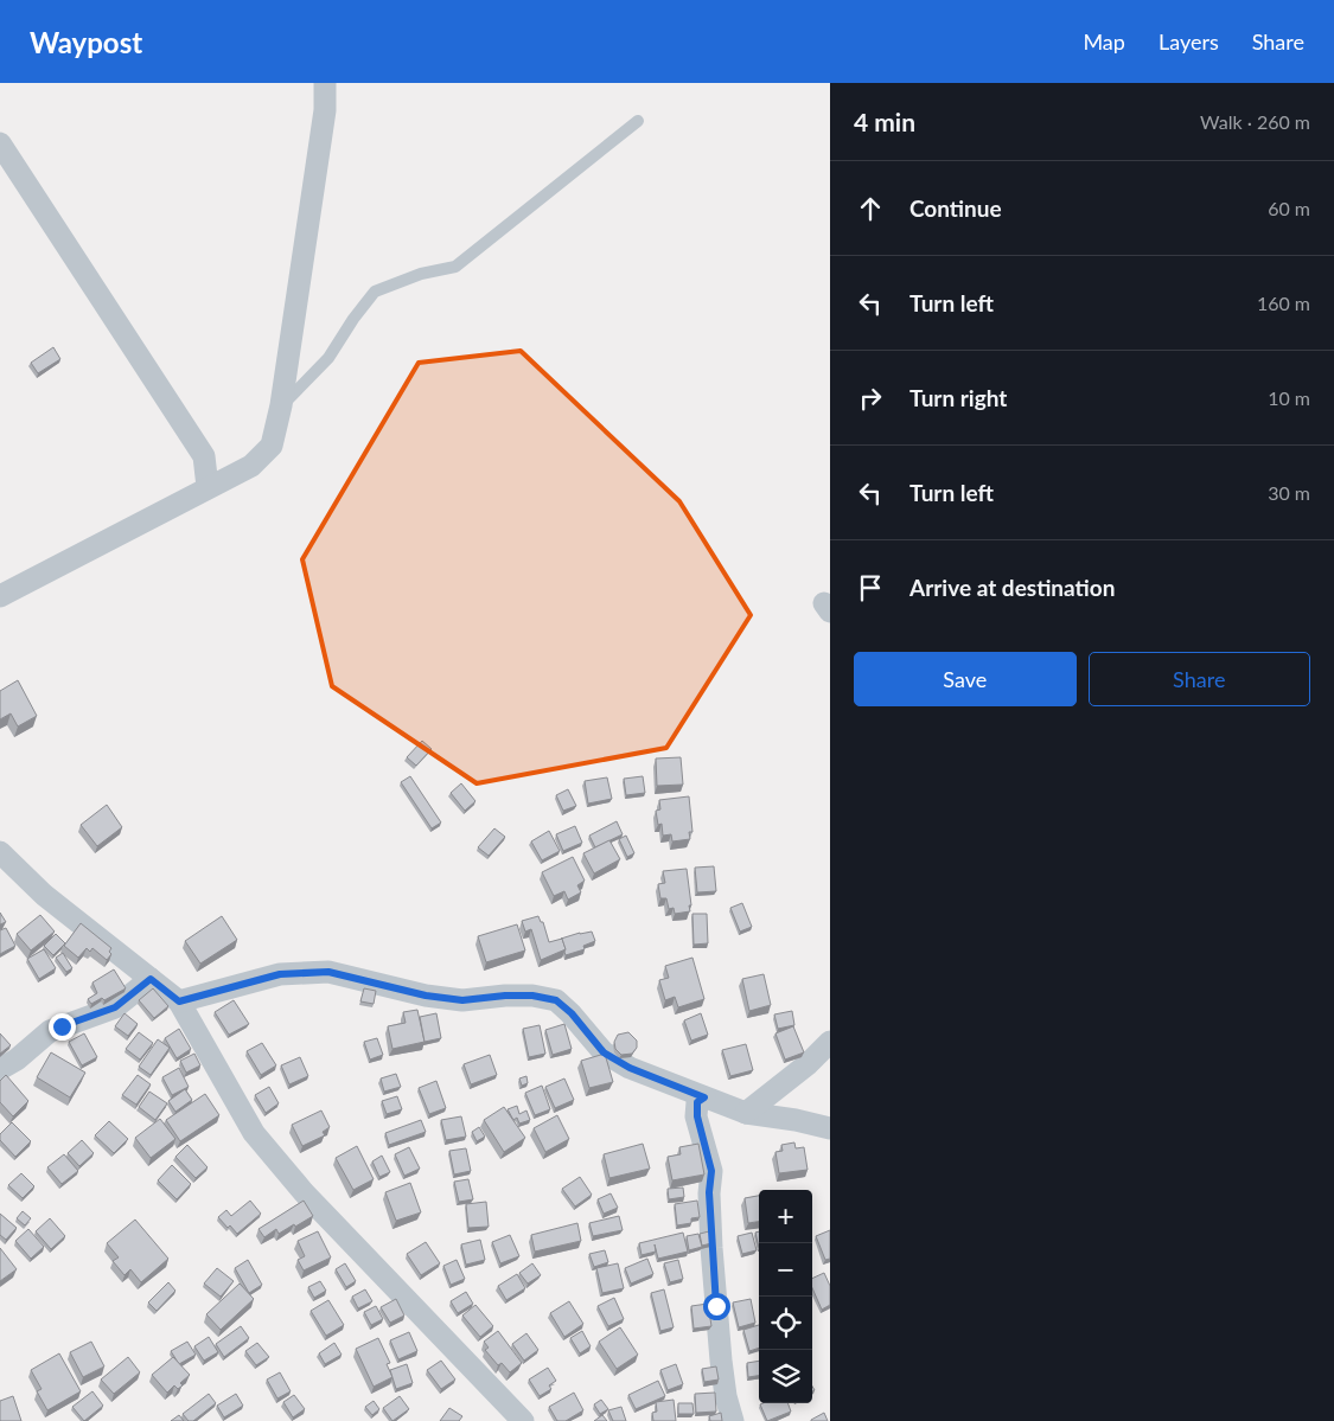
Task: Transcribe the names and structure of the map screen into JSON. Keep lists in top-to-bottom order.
{
  "page": {
    "header": "Waypost",
    "nav": ["Map", "Layers", "Share"],
    "heading": ["4 min", "Walk · 260 m"],
    "list": [
      ["Continue", "60 m"],
      ["Turn left", "160 m"],
      ["Turn right", "10 m"],
      ["Turn left", "30 m"],
      "Arrive at destination"
    ],
    "buttons": ["Save", "Share"],
    "map_buttons": ["+", "−"]
  }
}
